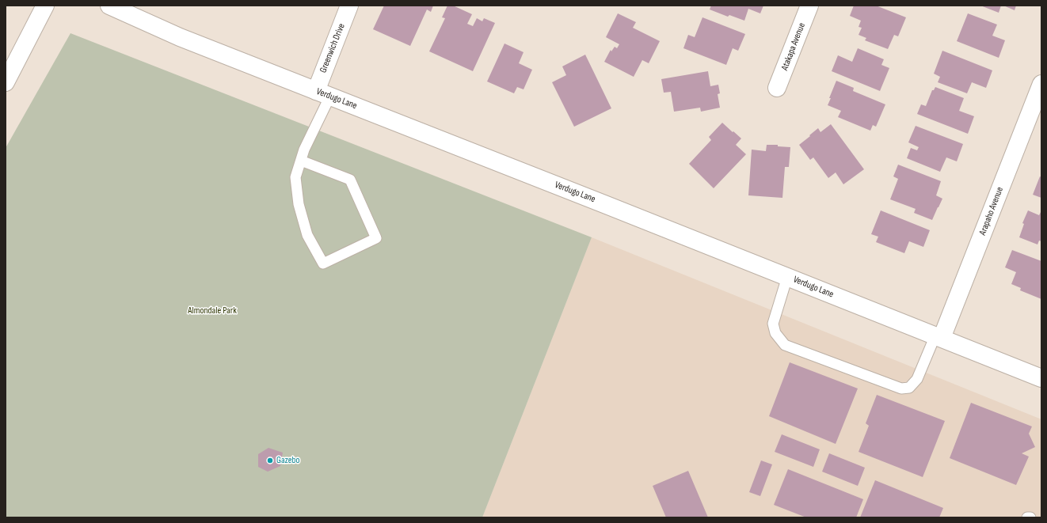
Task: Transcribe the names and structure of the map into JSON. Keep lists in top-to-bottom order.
{
  "streets": {
    "street": [
      "Atakapa Avenue",
      "Greenwich Drive",
      "Verdugo Lane",
      "Arapaho Avenue"
    ]
  },
  "crossings": [
    ["Greenwich Drive", "Verdugo Lane"],
    ["Verdugo Lane", "Arapaho Avenue"]
  ],
  "parks": ["Almondale Park"],
  "places": ["Gazebo"]
}
